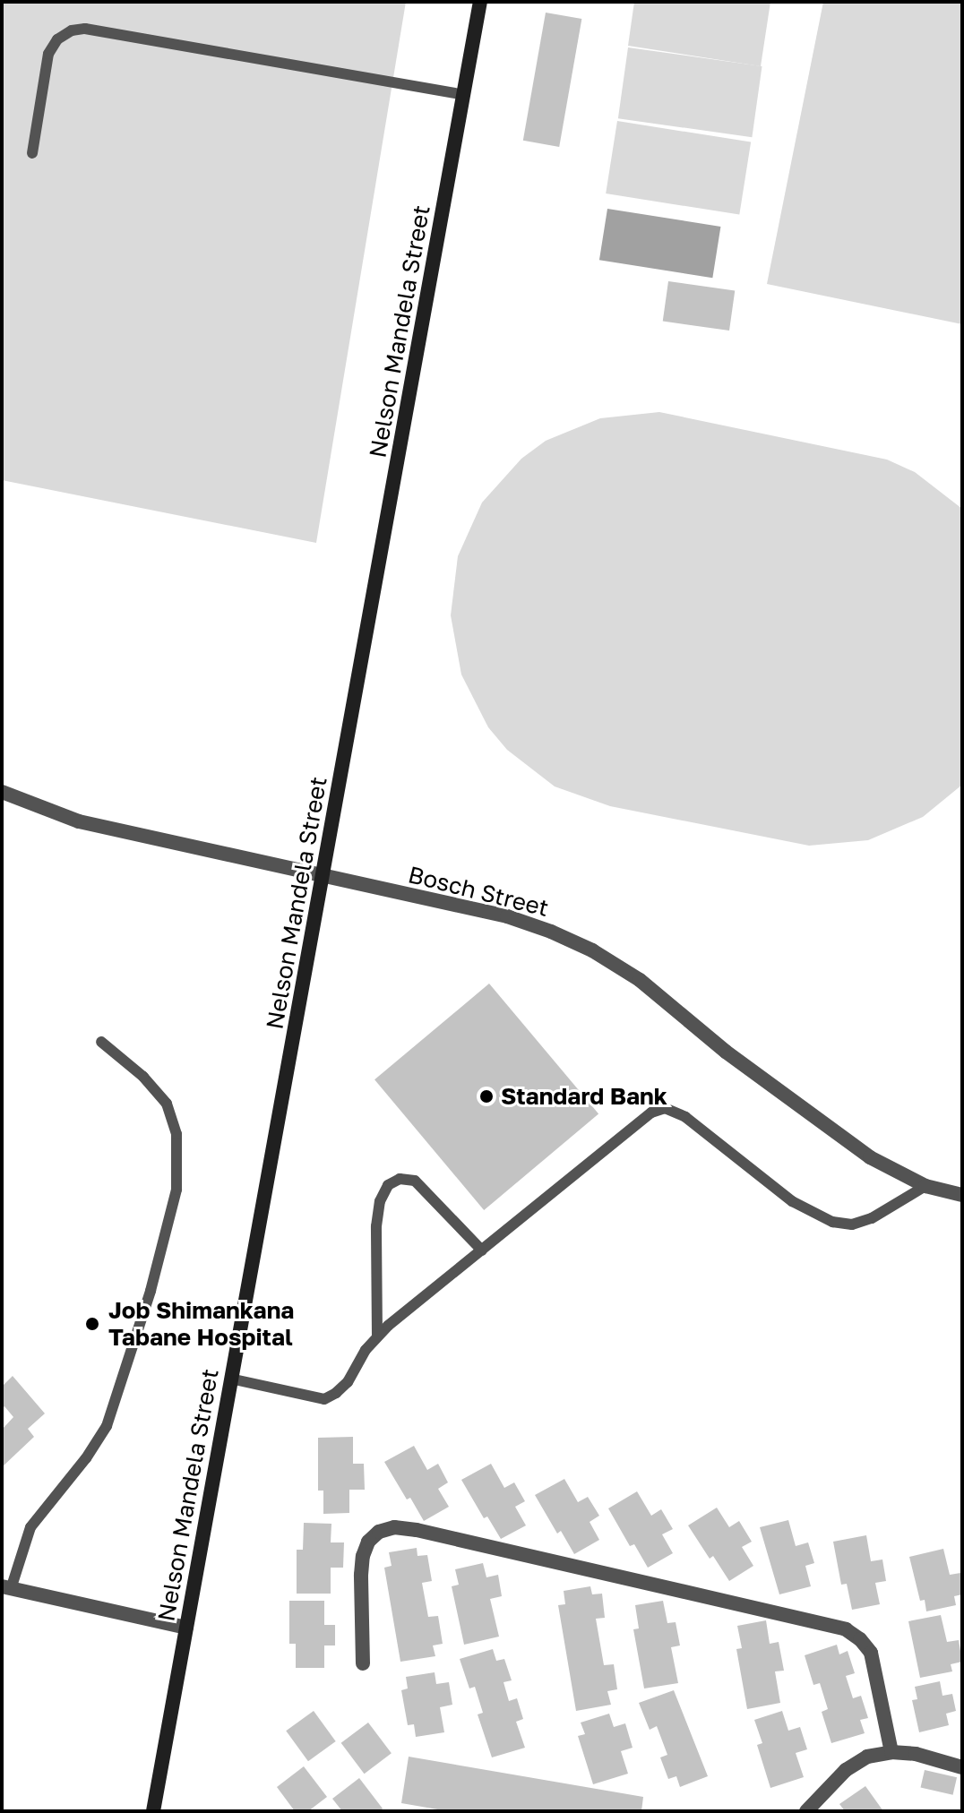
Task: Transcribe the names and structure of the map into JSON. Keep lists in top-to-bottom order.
{
  "streets": {
    "main road": ["Nelson Mandela Street"],
    "street": ["Bosch Street"]
  },
  "crossings": [
    ["Nelson Mandela Street", "Bosch Street"]
  ],
  "places": ["Standard Bank", "Job Shimankana Tabane Hospital"]
}
